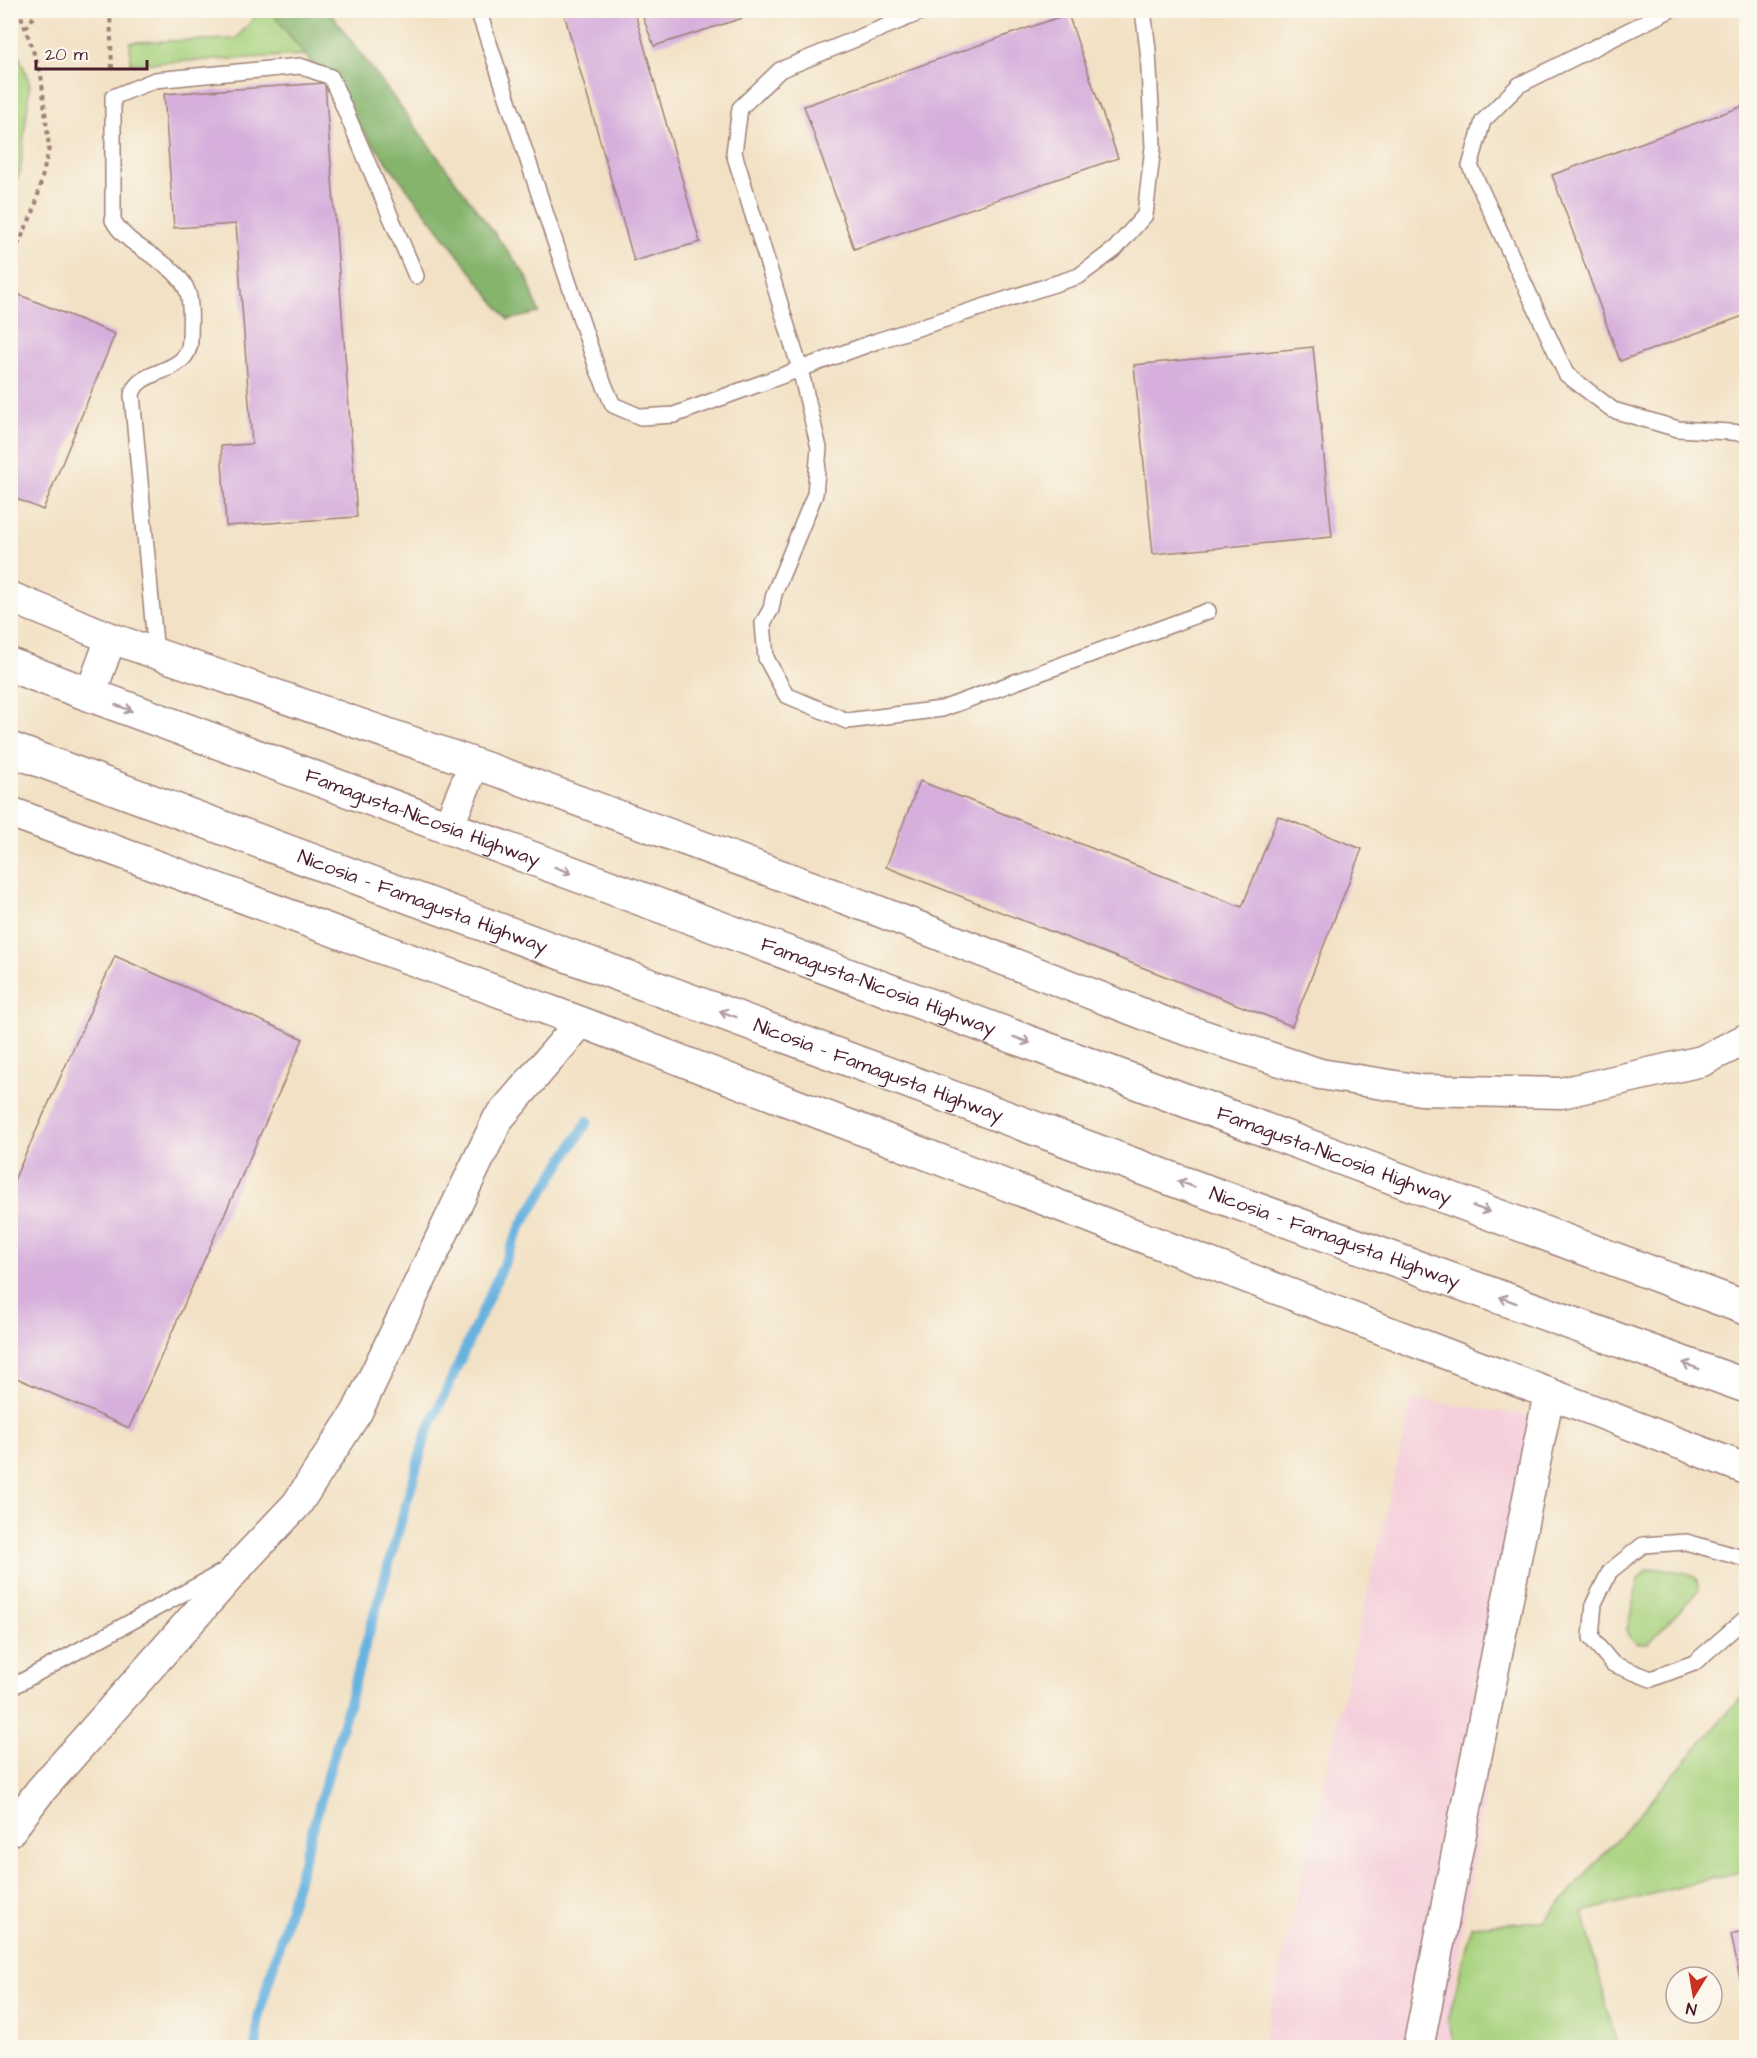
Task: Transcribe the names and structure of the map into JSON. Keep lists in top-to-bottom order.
{
  "streets": {
    "highway": ["Famagusta-Nicosia Highway", "Nicosia - Famagusta Highway"]
  },
  "one_way": ["Famagusta-Nicosia Highway", "Nicosia - Famagusta Highway"],
  "scale_bar": "20 m",
  "north": "bottom"
}
